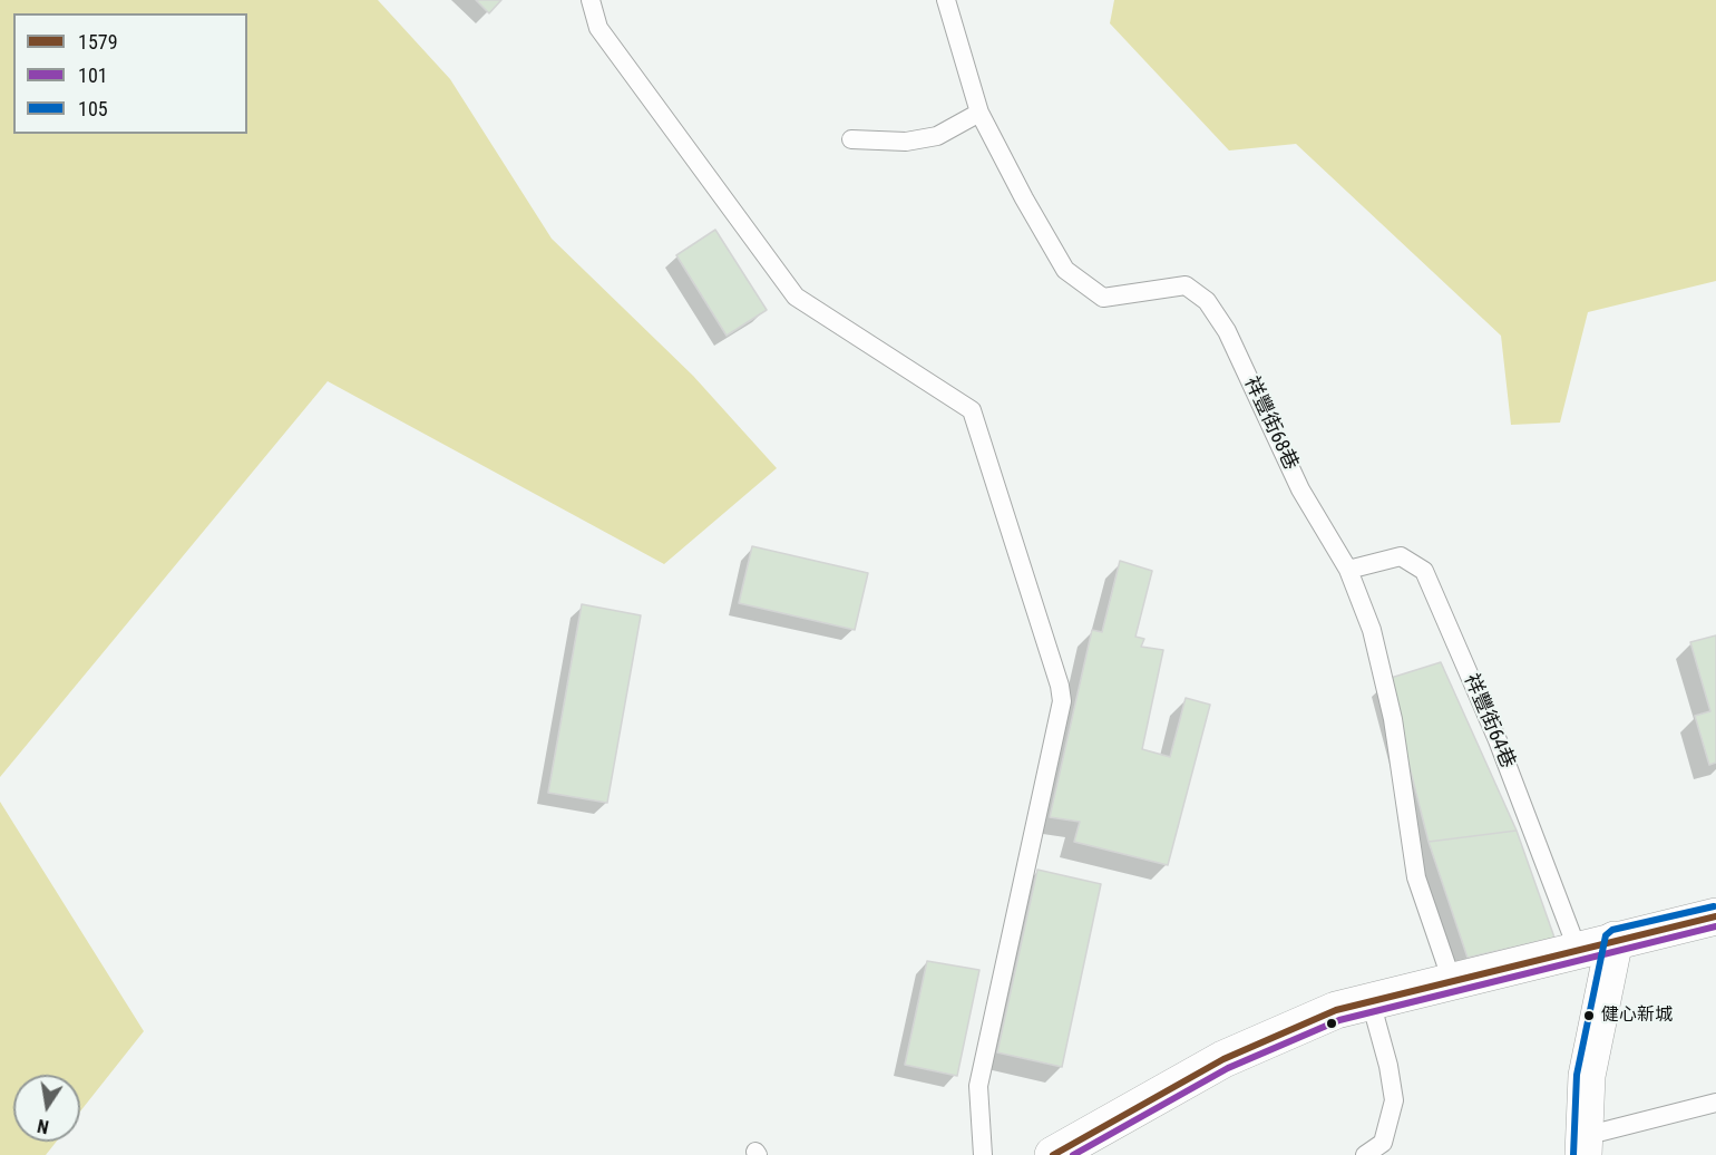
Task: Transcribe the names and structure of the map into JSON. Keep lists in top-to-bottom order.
{
  "streets": {
    "lane": ["祥豐街68巷", "祥豐街64巷"]
  },
  "crossings": [
    ["祥豐街68巷", "祥豐街64巷"]
  ],
  "places": ["健心新城"],
  "lines": ["transit line 105", "transit line 1579", "transit line 101"],
  "legend": ["1579", "101", "105"],
  "north": "bottom"
}
